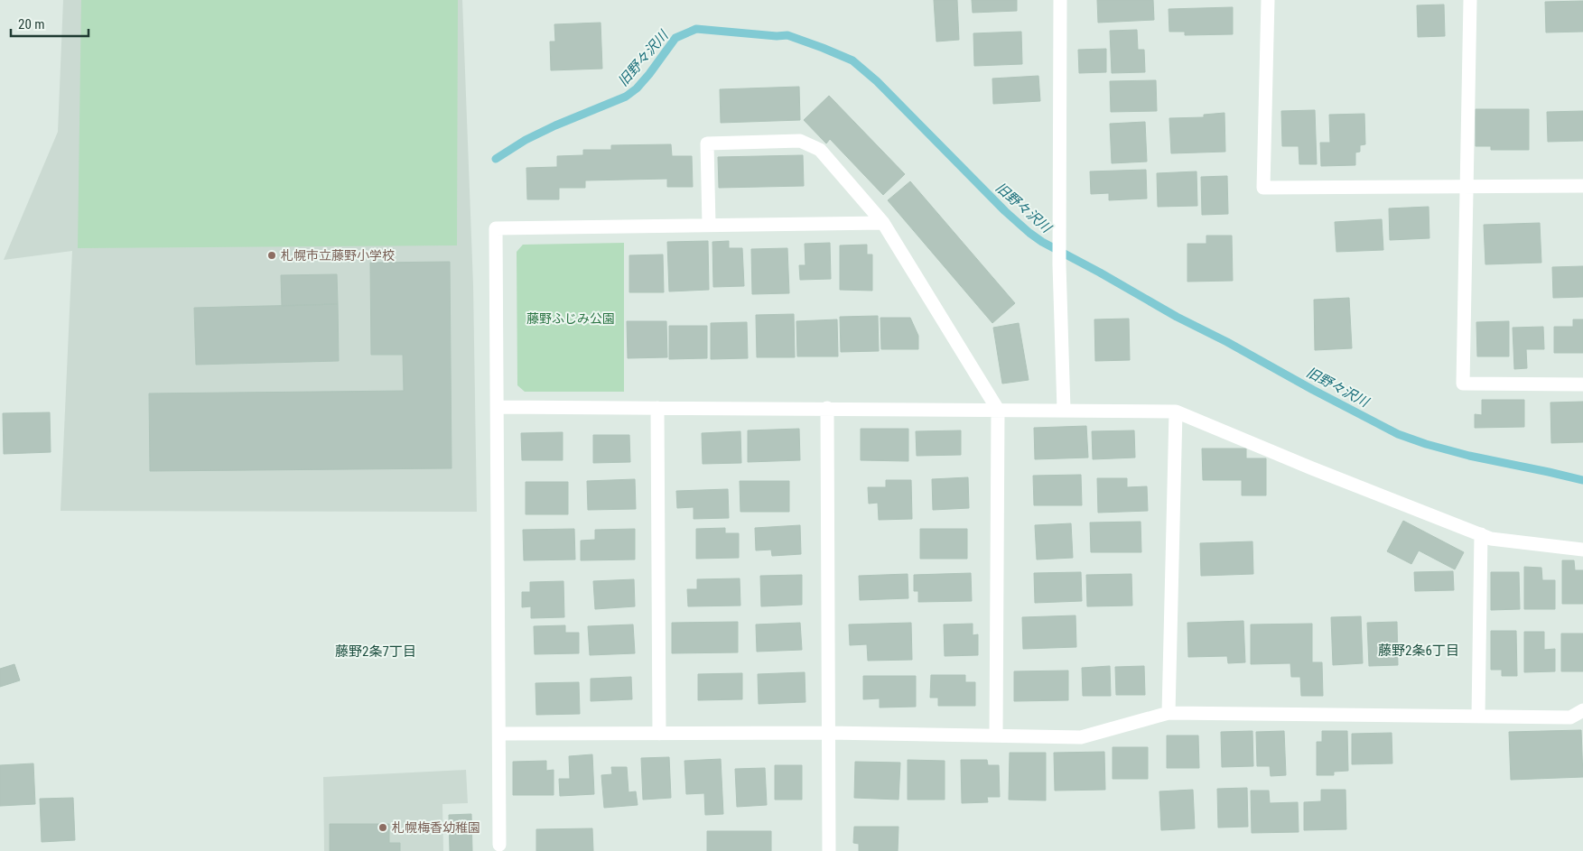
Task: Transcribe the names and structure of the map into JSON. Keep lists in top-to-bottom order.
{
  "districts": ["藤野2条6丁目", "藤野2条7丁目"],
  "water": ["旧野々沢川"],
  "parks": ["藤野ふじみ公園"],
  "places": ["札幌市立藤野小学校", "札幌梅香幼稚園"],
  "scale_bar": "20 m"
}
